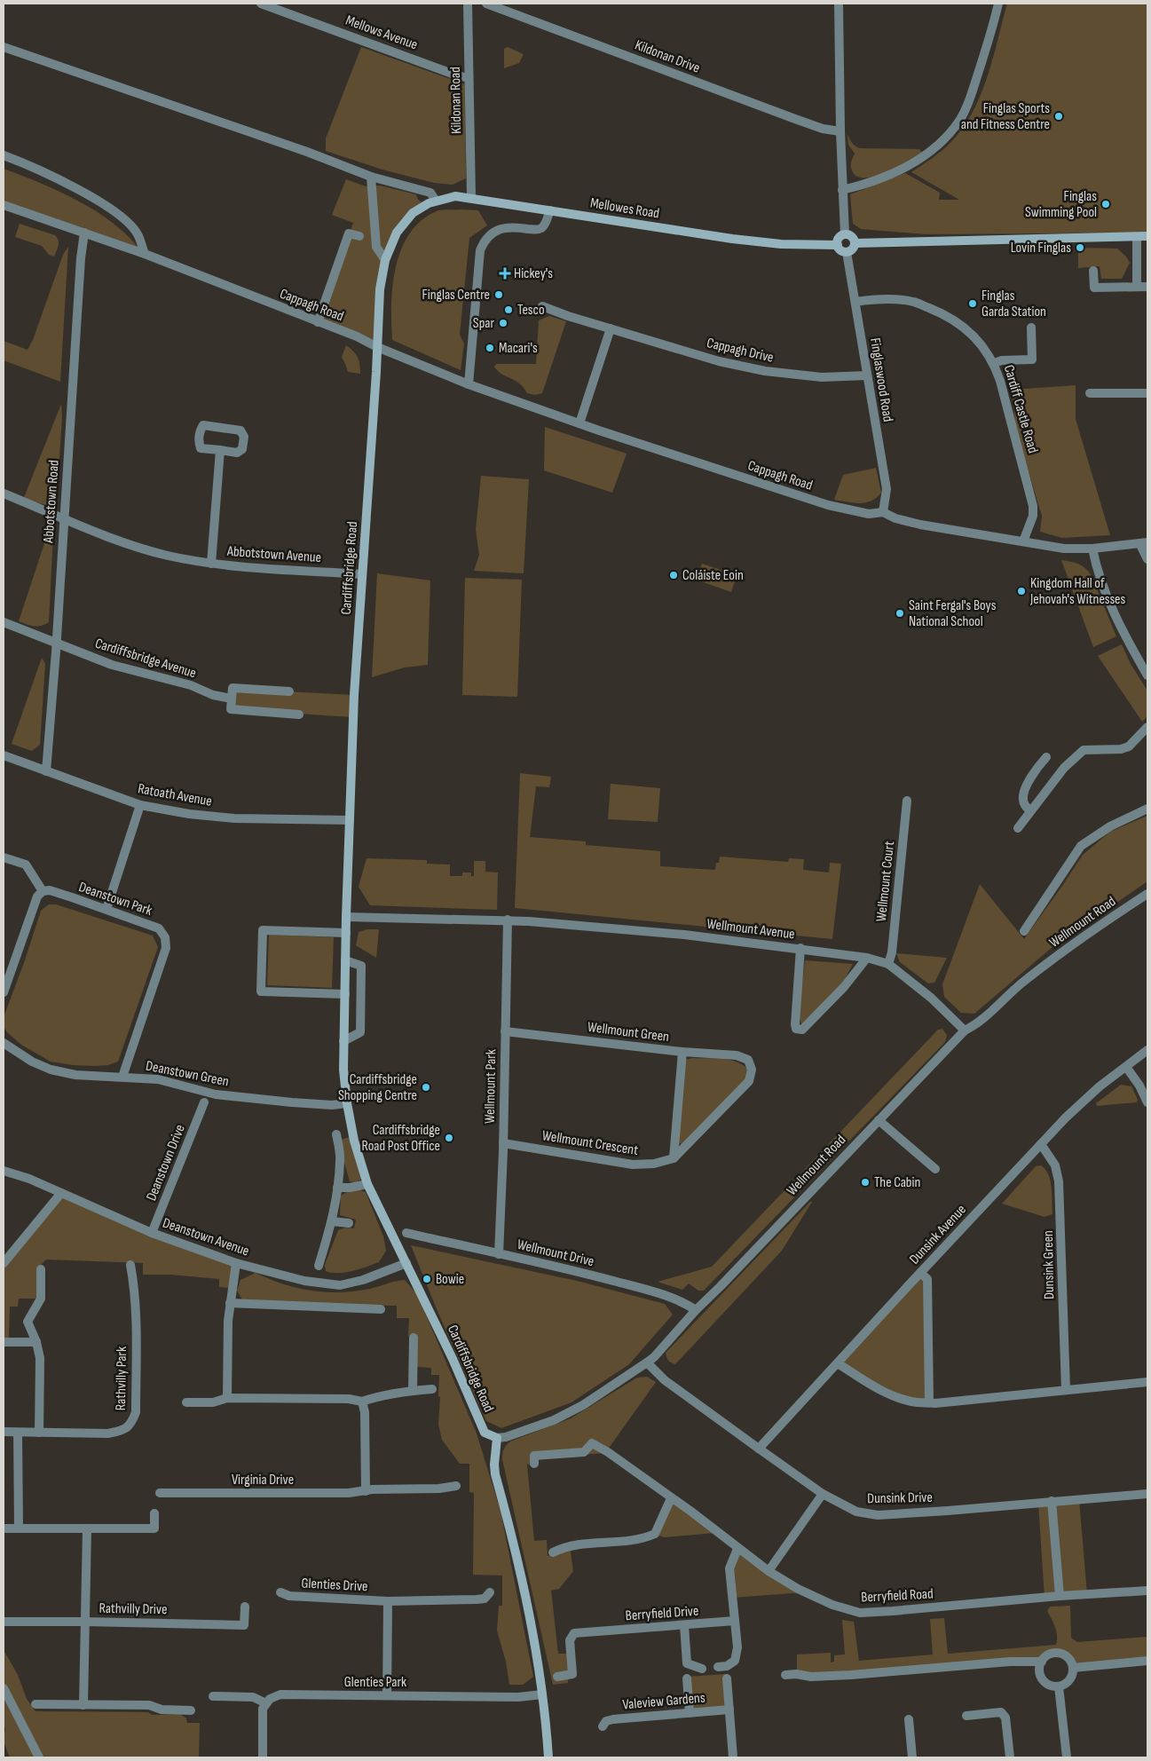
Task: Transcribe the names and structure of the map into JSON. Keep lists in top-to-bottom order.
{
  "streets": {
    "main road": ["Mellowes Road", "Cardiffsbridge Road"],
    "street": [
      "Mellows Avenue",
      "Kildonan Drive",
      "Kildonan Road",
      "Cappagh Road",
      "Cappagh Drive",
      "Finglaswood Road",
      "Cardiff Castle Road",
      "Abbotstown Road",
      "Abbotstown Avenue",
      "Cardiffsbridge Avenue",
      "Ratoath Avenue",
      "Wellmount Court",
      "Deanstown Park",
      "Wellmount Road",
      "Wellmount Avenue",
      "Wellmount Green",
      "Deanstown Green",
      "Wellmount Park",
      "Wellmount Crescent",
      "Deanstown Drive",
      "Dunsink Avenue",
      "Deanstown Avenue",
      "Wellmount Drive",
      "Dunsink Green",
      "Rathvilly Park",
      "Virginia Drive",
      "Dunsink Drive",
      "Glenties Drive",
      "Berryfield Road",
      "Rathvilly Drive",
      "Berryfield Drive",
      "Glenties Park",
      "Valeview Gardens"
    ]
  },
  "crossings": [
    ["Mellows Avenue", "Kildonan Road"],
    ["Kildonan Road", "Mellowes Road"],
    ["Mellowes Road", "Finglaswood Road"],
    ["Mellowes Road", "Cardiffsbridge Road"],
    ["Cappagh Road", "Finglaswood Road"],
    ["Cappagh Road", "Cardiff Castle Road"],
    ["Cappagh Road", "Abbotstown Road"],
    ["Cappagh Road", "Cardiffsbridge Road"],
    ["Cappagh Drive", "Finglaswood Road"],
    ["Finglaswood Road", "Cardiff Castle Road"],
    ["Abbotstown Road", "Abbotstown Avenue"],
    ["Abbotstown Road", "Cardiffsbridge Avenue"],
    ["Abbotstown Road", "Ratoath Avenue"],
    ["Abbotstown Avenue", "Cardiffsbridge Road"],
    ["Cardiffsbridge Road", "Ratoath Avenue"],
    ["Cardiffsbridge Road", "Wellmount Road"],
    ["Cardiffsbridge Road", "Wellmount Avenue"],
    ["Cardiffsbridge Road", "Deanstown Green"],
    ["Cardiffsbridge Road", "Deanstown Avenue"],
    ["Wellmount Court", "Wellmount Avenue"],
    ["Deanstown Park", "Deanstown Green"],
    ["Wellmount Road", "Wellmount Avenue"],
    ["Wellmount Road", "Wellmount Drive"],
    ["Wellmount Road", "Dunsink Drive"],
    ["Wellmount Avenue", "Wellmount Park"],
    ["Wellmount Green", "Wellmount Park"],
    ["Wellmount Green", "Wellmount Crescent"],
    ["Wellmount Park", "Wellmount Crescent"],
    ["Wellmount Park", "Wellmount Drive"],
    ["Deanstown Drive", "Deanstown Avenue"],
    ["Dunsink Avenue", "Dunsink Green"],
    ["Dunsink Avenue", "Dunsink Drive"],
    ["Glenties Drive", "Glenties Park"]
  ],
  "places": {
    "other": [
      "Finglas Sports and Fitness Centre",
      "Finglas Swimming Pool",
      "Lovin Finglas",
      "Finglas Centre",
      "Finglas Garda Station",
      "Tesco",
      "Spar",
      "Macari's",
      "Coláiste Eoin",
      "Kingdom Hall of Jehovah's Witnesses",
      "Saint Fergal's Boys National School",
      "Cardiffsbridge Shopping Centre",
      "Cardiffsbridge Road Post Office",
      "The Cabin",
      "Bowie"
    ],
    "health": ["Hickey's"]
  }
}
